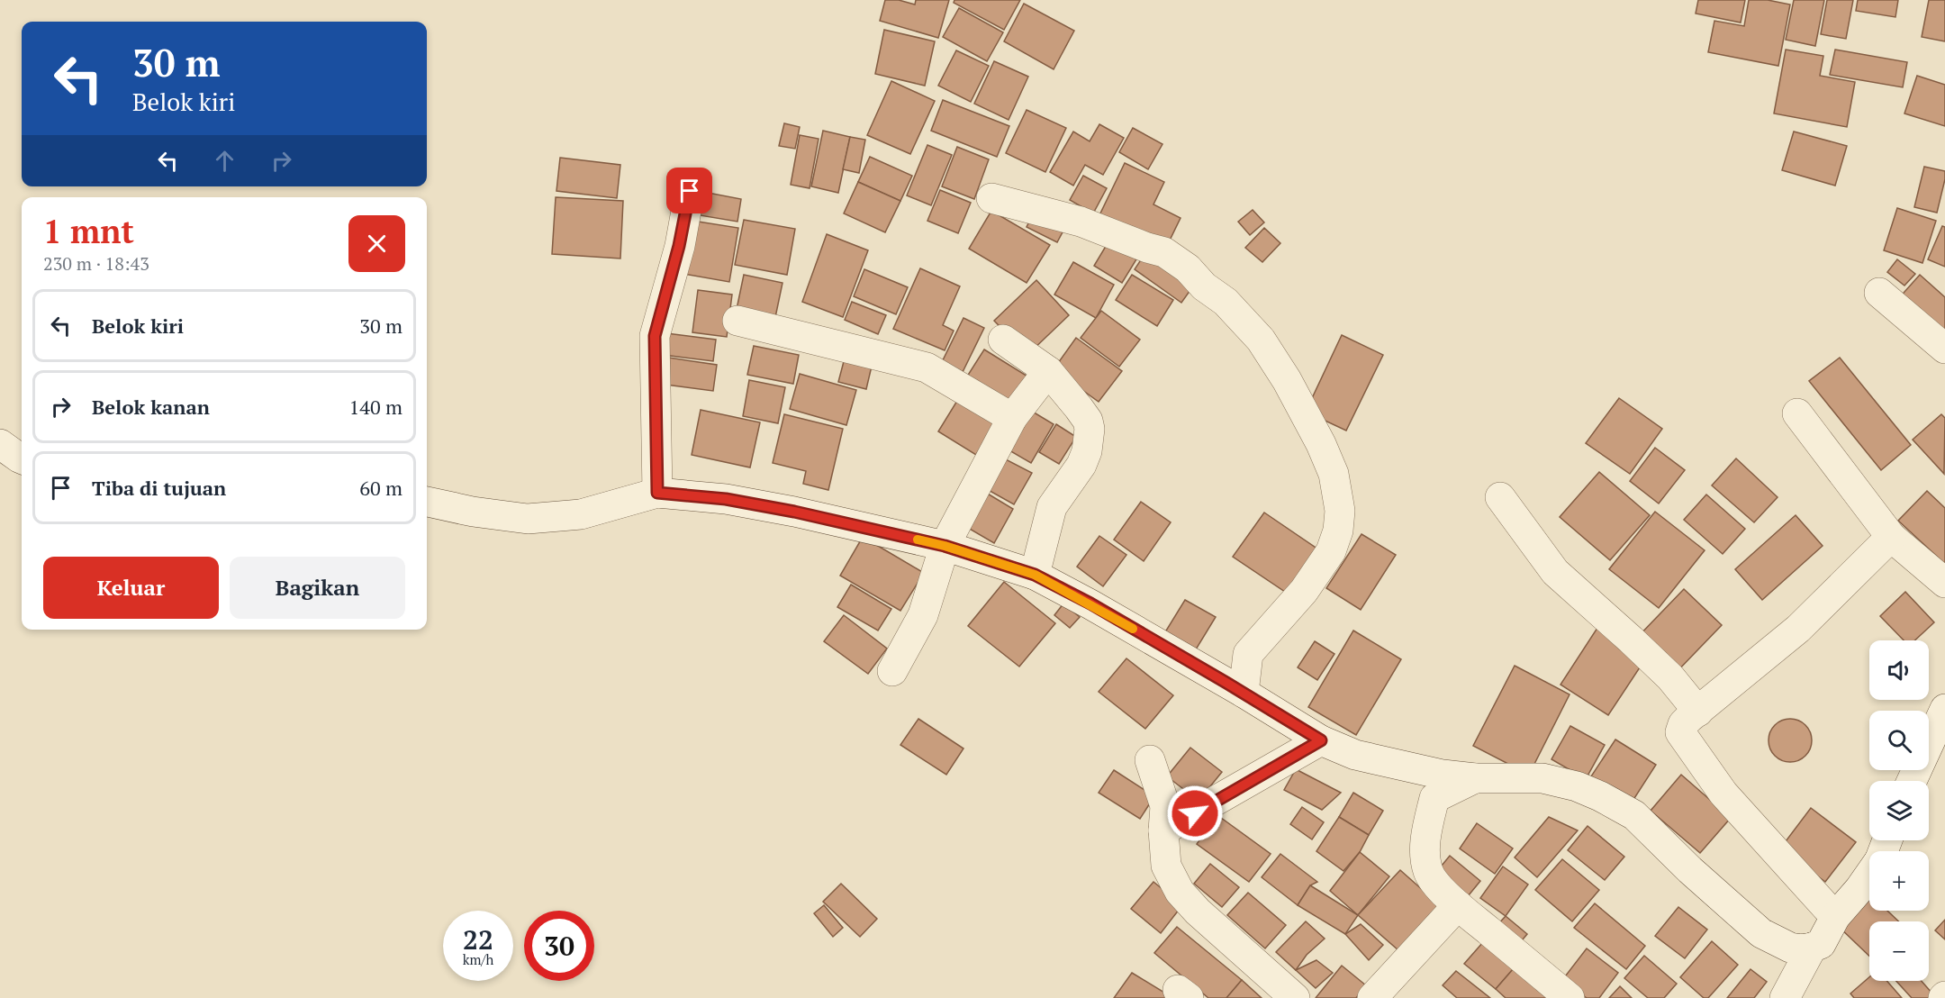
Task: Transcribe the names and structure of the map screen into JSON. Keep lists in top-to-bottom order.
{
  "page": {
    "turn": ["30 m", "Belok kiri"],
    "heading": ["1 mnt", "230 m · 18:43"],
    "list": [
      {
        "name": "Belok kiri",
        "value": "30 m"
      },
      {
        "name": "Belok kanan",
        "value": "140 m"
      },
      {
        "name": "Tiba di tujuan",
        "value": "60 m"
      }
    ],
    "buttons": ["Keluar", "Bagikan"],
    "map_buttons": ["+", "−"],
    "speed": "22 km/h",
    "limit": "30"
  }
}
